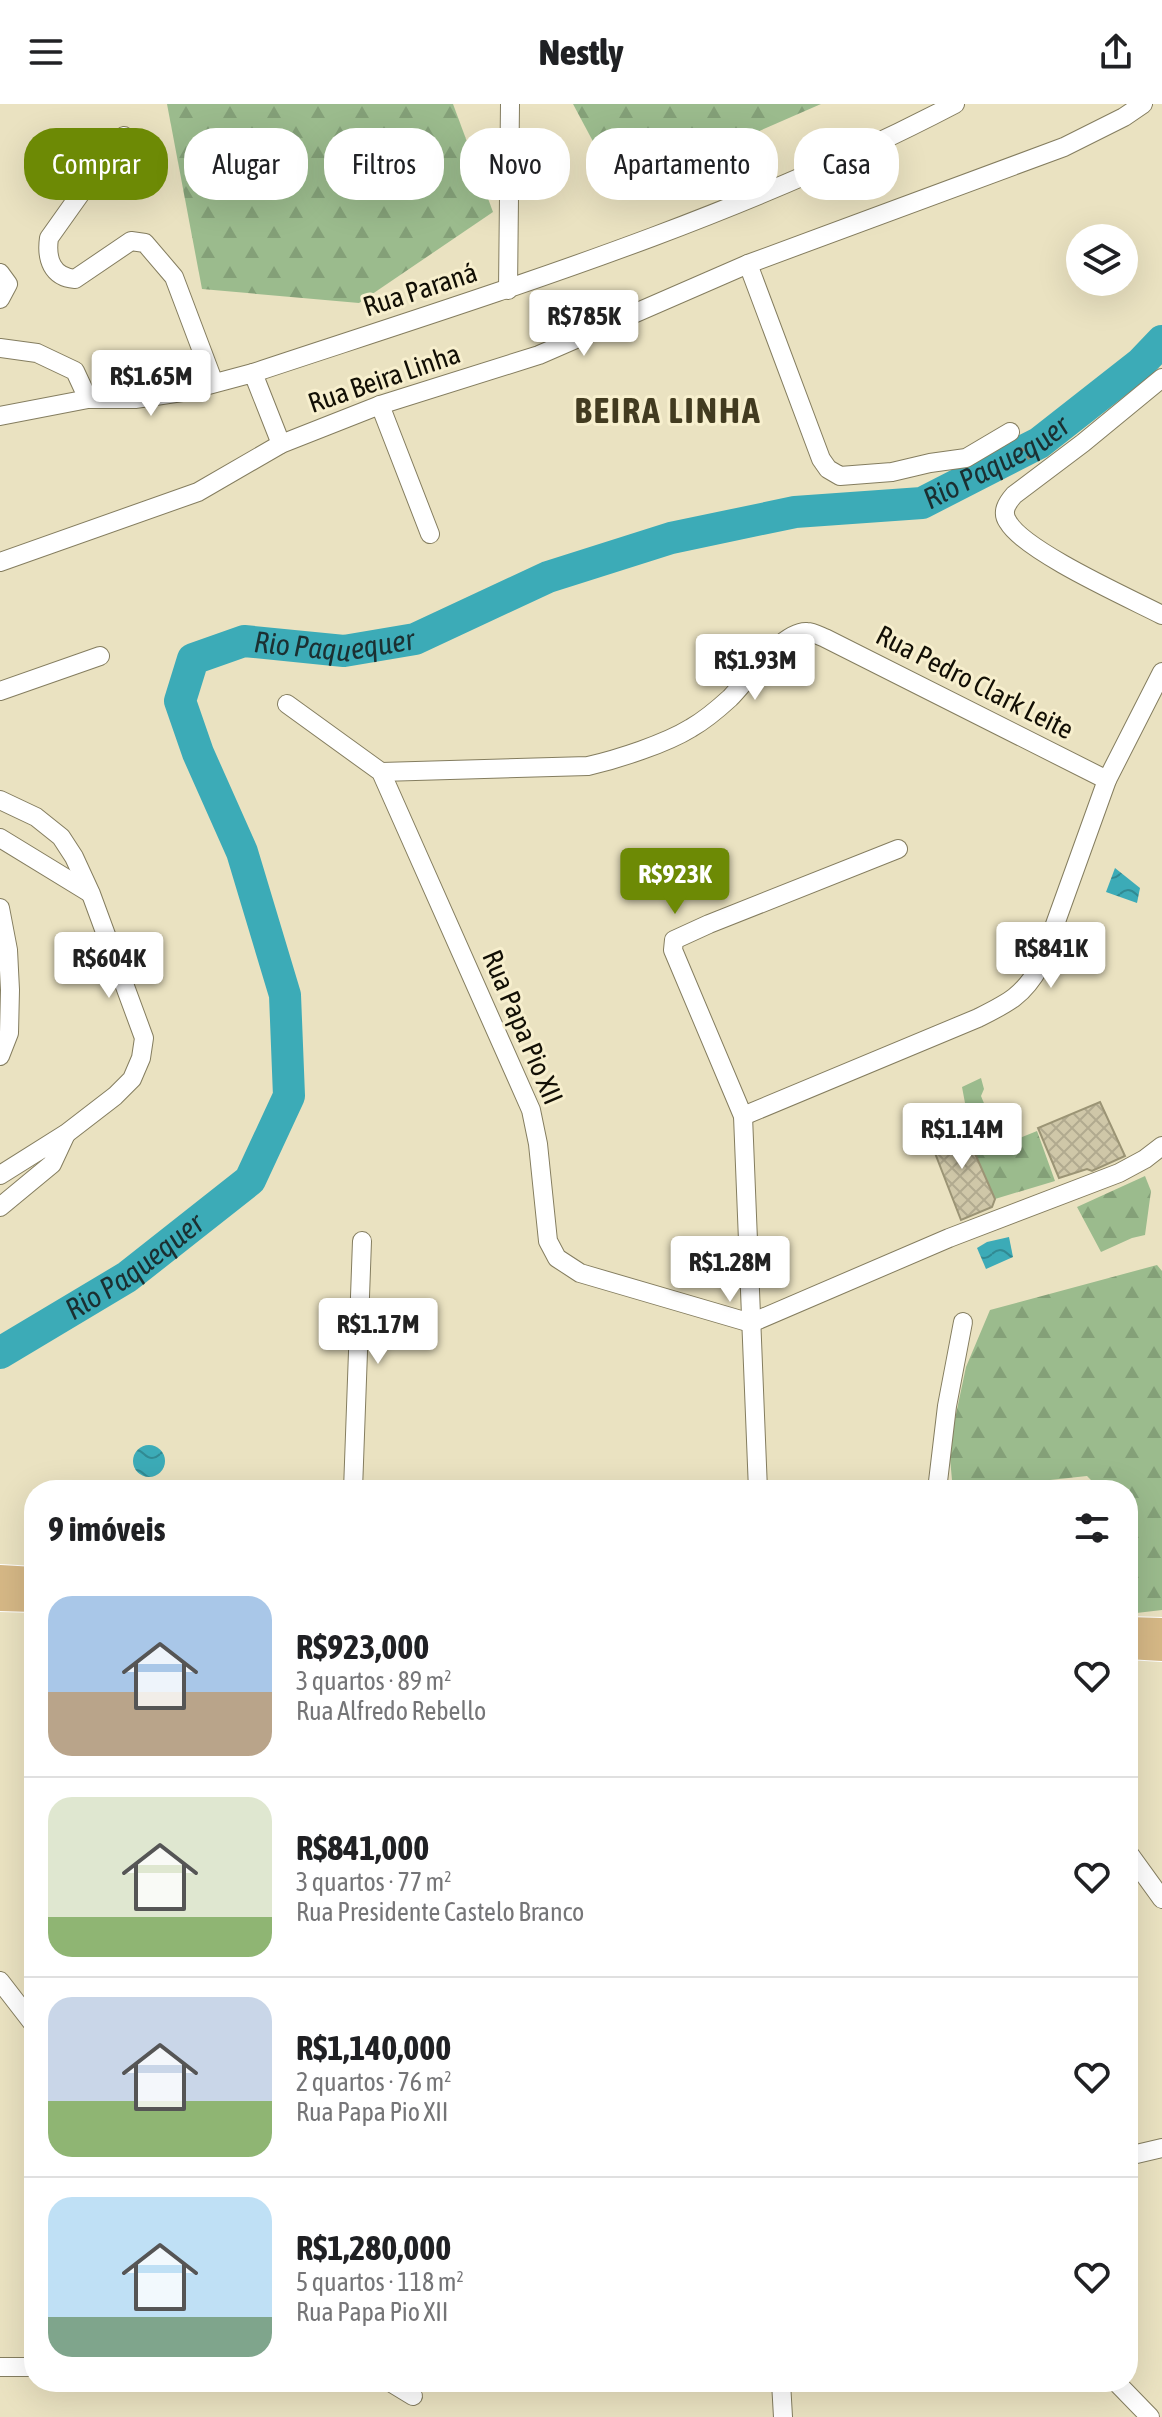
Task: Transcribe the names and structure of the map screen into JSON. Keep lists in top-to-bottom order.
{
  "streets": {
    "street": [
      "Rua Paraná",
      "Rua Beira Linha",
      "Rua Pedro Clark Leite",
      "Rua Papa Pio XII"
    ]
  },
  "crossings": [
    ["Rua Pedro Clark Leite", "Rua Papa Pio XII"]
  ],
  "districts": ["BEIRA LINHA"],
  "water": ["Rio Paquequer"],
  "page": {
    "header": "Nestly",
    "chip": [
      "Comprar",
      "Alugar",
      "Filtros",
      "Novo",
      "Apartamento",
      "Casa"
    ],
    "price": [
      "R$785K",
      "R$1.65M",
      "R$1.93M",
      "R$923K",
      "R$841K",
      "R$604K",
      "R$1.14M",
      "R$1.28M",
      "R$1.17M"
    ],
    "heading": "9 imóveis",
    "list": [
      {
        "name": "R$923,000",
        "note": "3 quartos · 89 m² · Rua Alfredo Rebello"
      },
      {
        "name": "R$841,000",
        "note": "3 quartos · 77 m² · Rua Presidente Castelo Branco"
      },
      {
        "name": "R$1,140,000",
        "note": "2 quartos · 76 m² · Rua Papa Pio XII"
      },
      {
        "name": "R$1,280,000",
        "note": "5 quartos · 118 m² · Rua Papa Pio XII"
      }
    ]
  }
}
